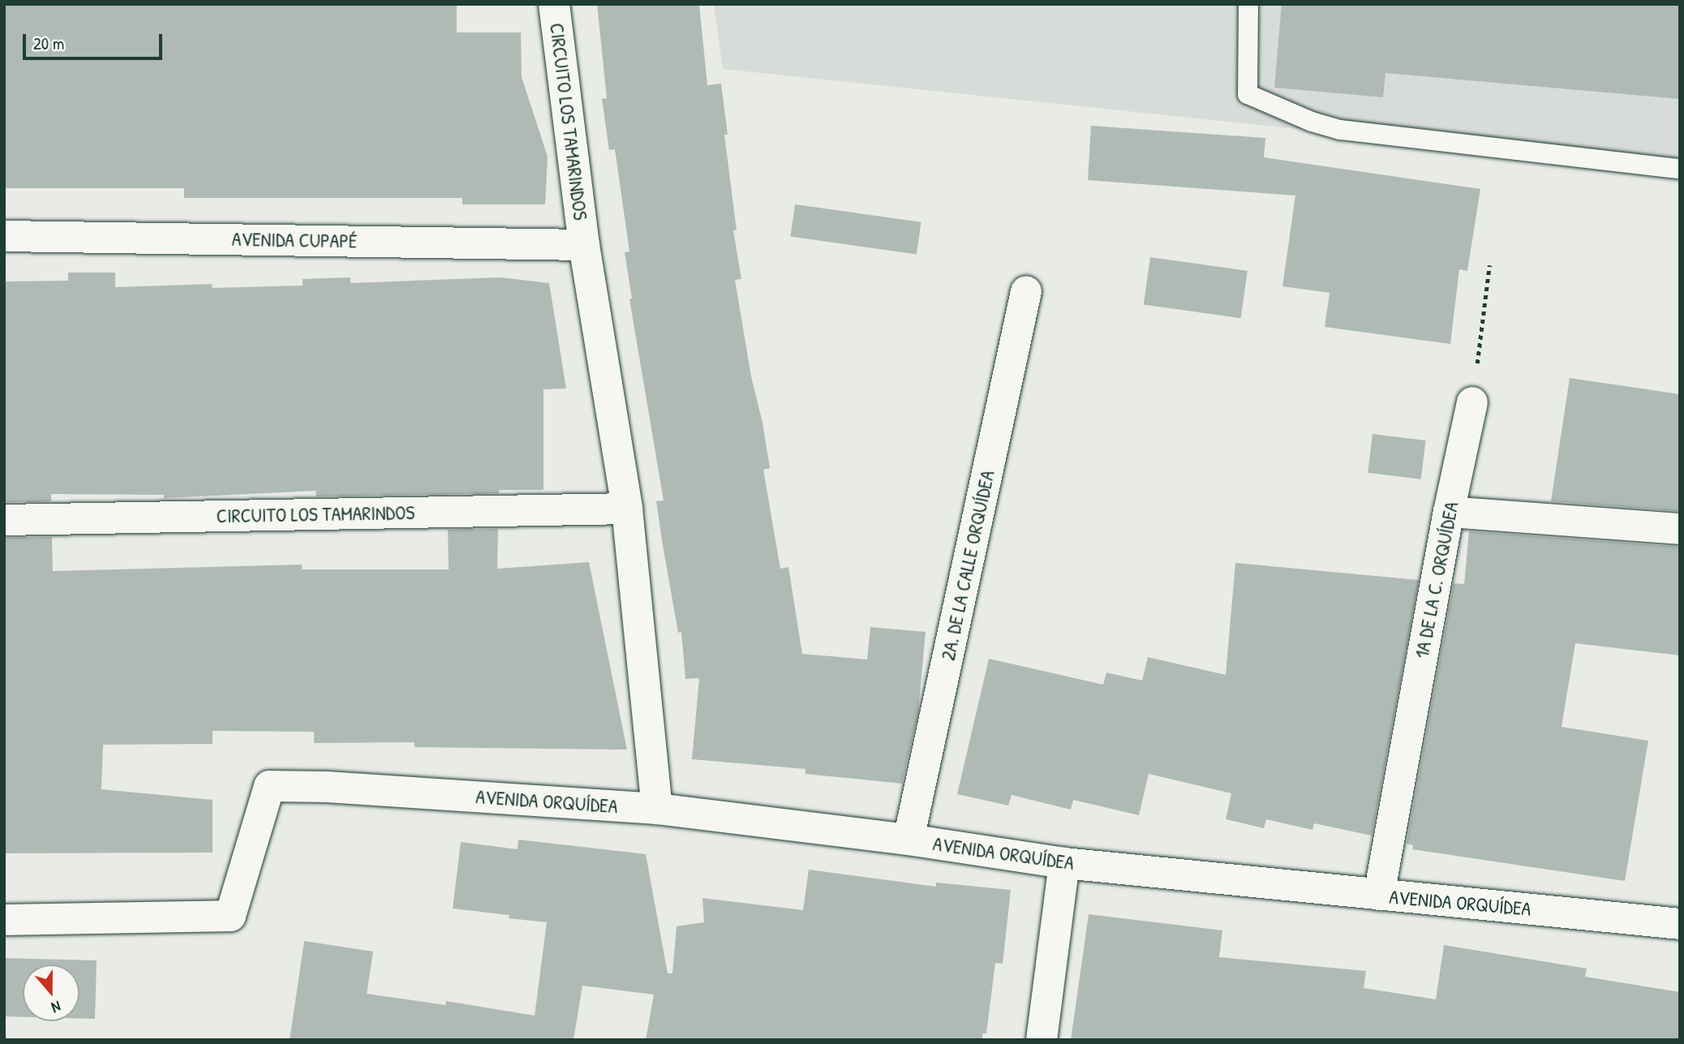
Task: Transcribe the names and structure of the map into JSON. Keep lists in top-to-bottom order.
{
  "streets": {
    "street": [
      "CIRCUITO LOS TAMARINDOS",
      "AVENIDA CUPAPÉ",
      "2A. DE LA CALLE ORQUÍDEA",
      "1A DE LA C. ORQUÍDEA",
      "AVENIDA ORQUÍDEA"
    ]
  },
  "crossings": [
    ["CIRCUITO LOS TAMARINDOS", "AVENIDA CUPAPÉ"],
    ["CIRCUITO LOS TAMARINDOS", "AVENIDA ORQUÍDEA"],
    ["2A. DE LA CALLE ORQUÍDEA", "AVENIDA ORQUÍDEA"],
    ["1A DE LA C. ORQUÍDEA", "AVENIDA ORQUÍDEA"]
  ],
  "scale_bar": "20 m",
  "north": "bottom"
}
